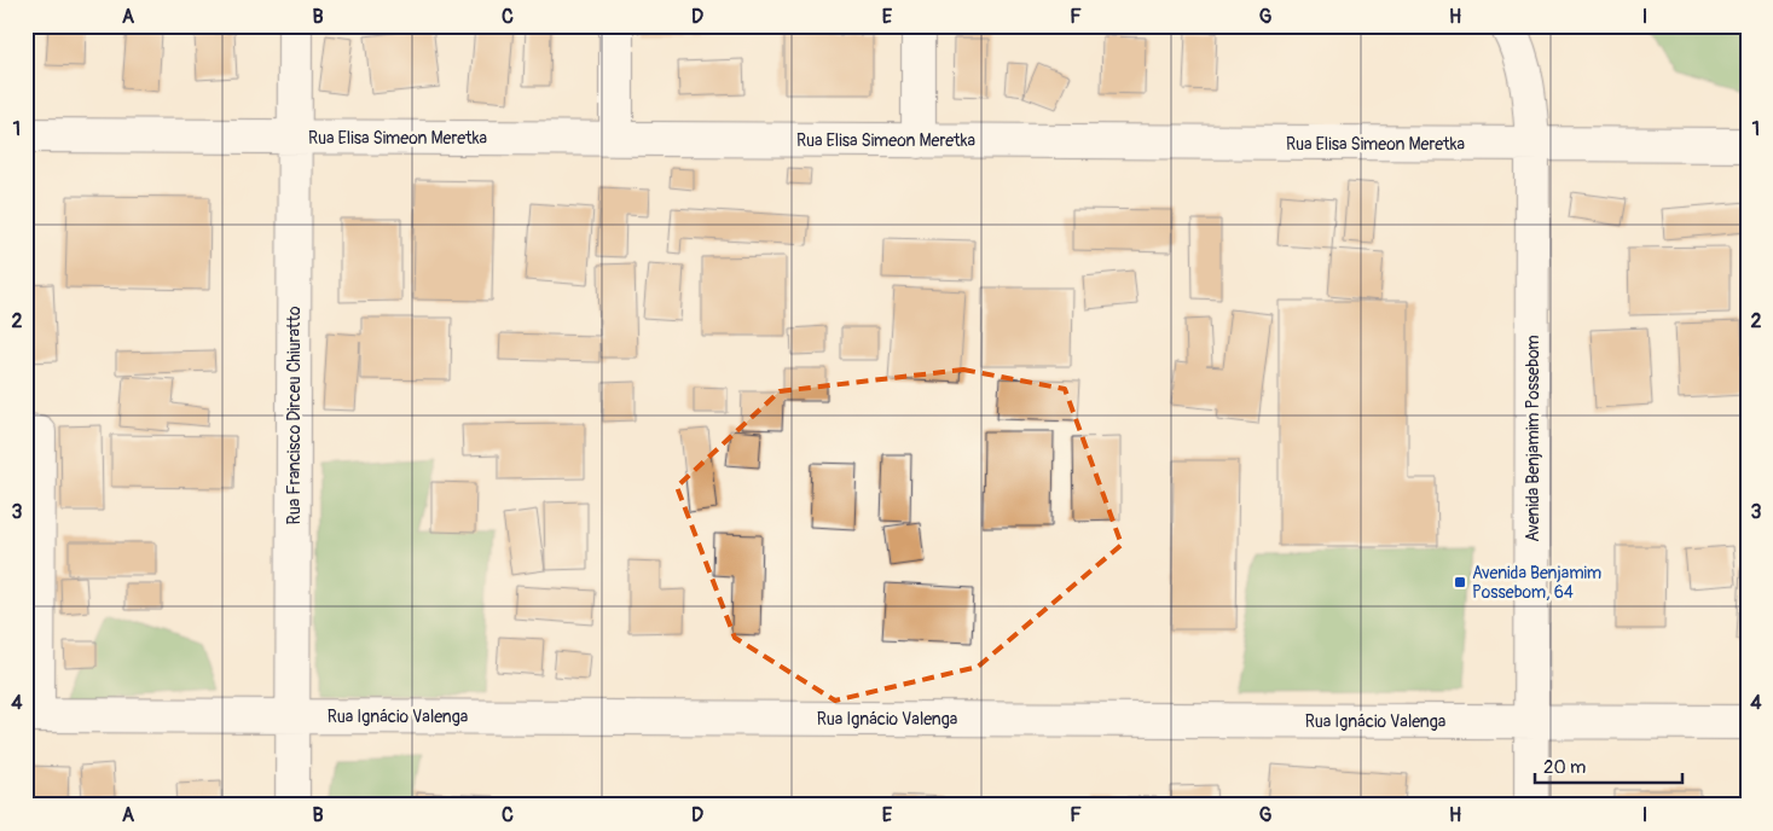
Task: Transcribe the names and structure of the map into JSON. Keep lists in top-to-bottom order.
{
  "streets": {
    "street": [
      "Rua Elisa Simeon Meretka",
      "Rua Francisco Dirceu Chiuratto",
      "Avenida Benjamim Possebom",
      "Rua Ignácio Valenga"
    ]
  },
  "crossings": [
    ["Rua Elisa Simeon Meretka", "Rua Francisco Dirceu Chiuratto"],
    ["Rua Elisa Simeon Meretka", "Avenida Benjamim Possebom"],
    ["Rua Francisco Dirceu Chiuratto", "Rua Ignácio Valenga"],
    ["Avenida Benjamim Possebom", "Rua Ignácio Valenga"]
  ],
  "places": {
    "transit": ["Avenida Benjamim Possebom, 64"]
  },
  "scale_bar": "20 m",
  "grid": {
    "columns": [
      "A",
      "B",
      "C",
      "D",
      "E",
      "F",
      "G",
      "H",
      "I"
    ],
    "rows": [
      "1",
      "2",
      "3",
      "4"
    ]
  }
}
